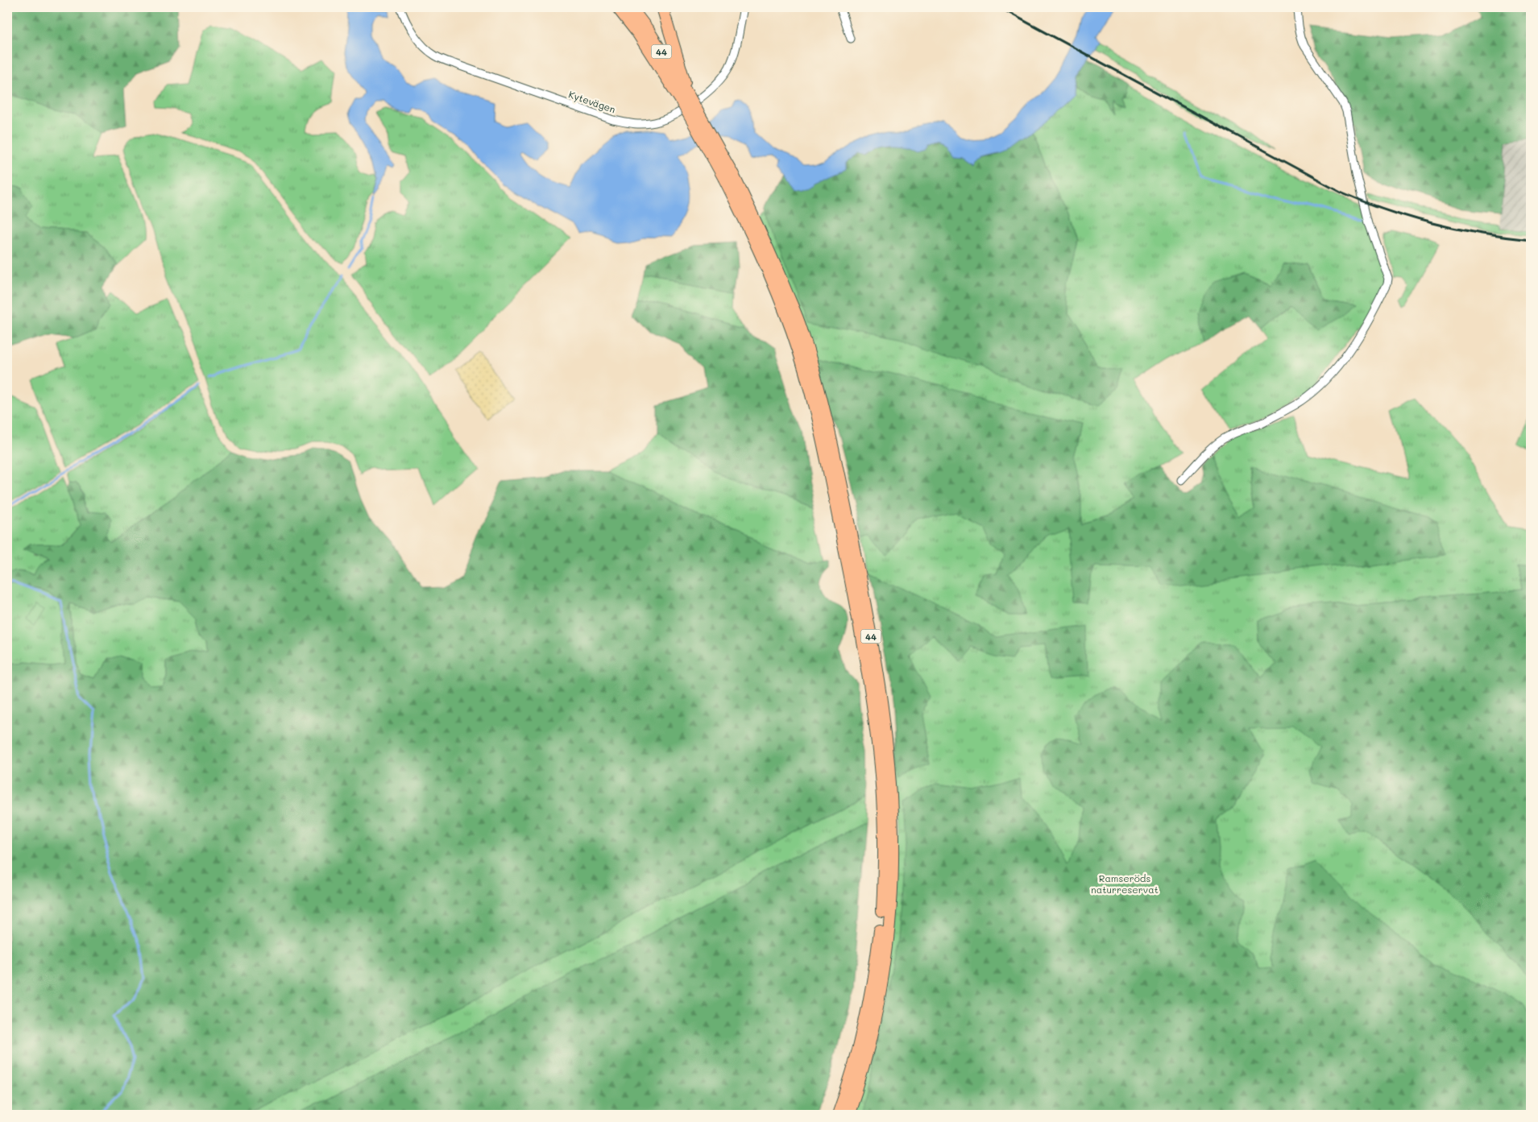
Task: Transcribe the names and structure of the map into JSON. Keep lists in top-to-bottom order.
{
  "streets": {
    "main road": ["44"],
    "street": ["Kytevägen"]
  },
  "parks": ["Ramseröds naturreservat"]
}
